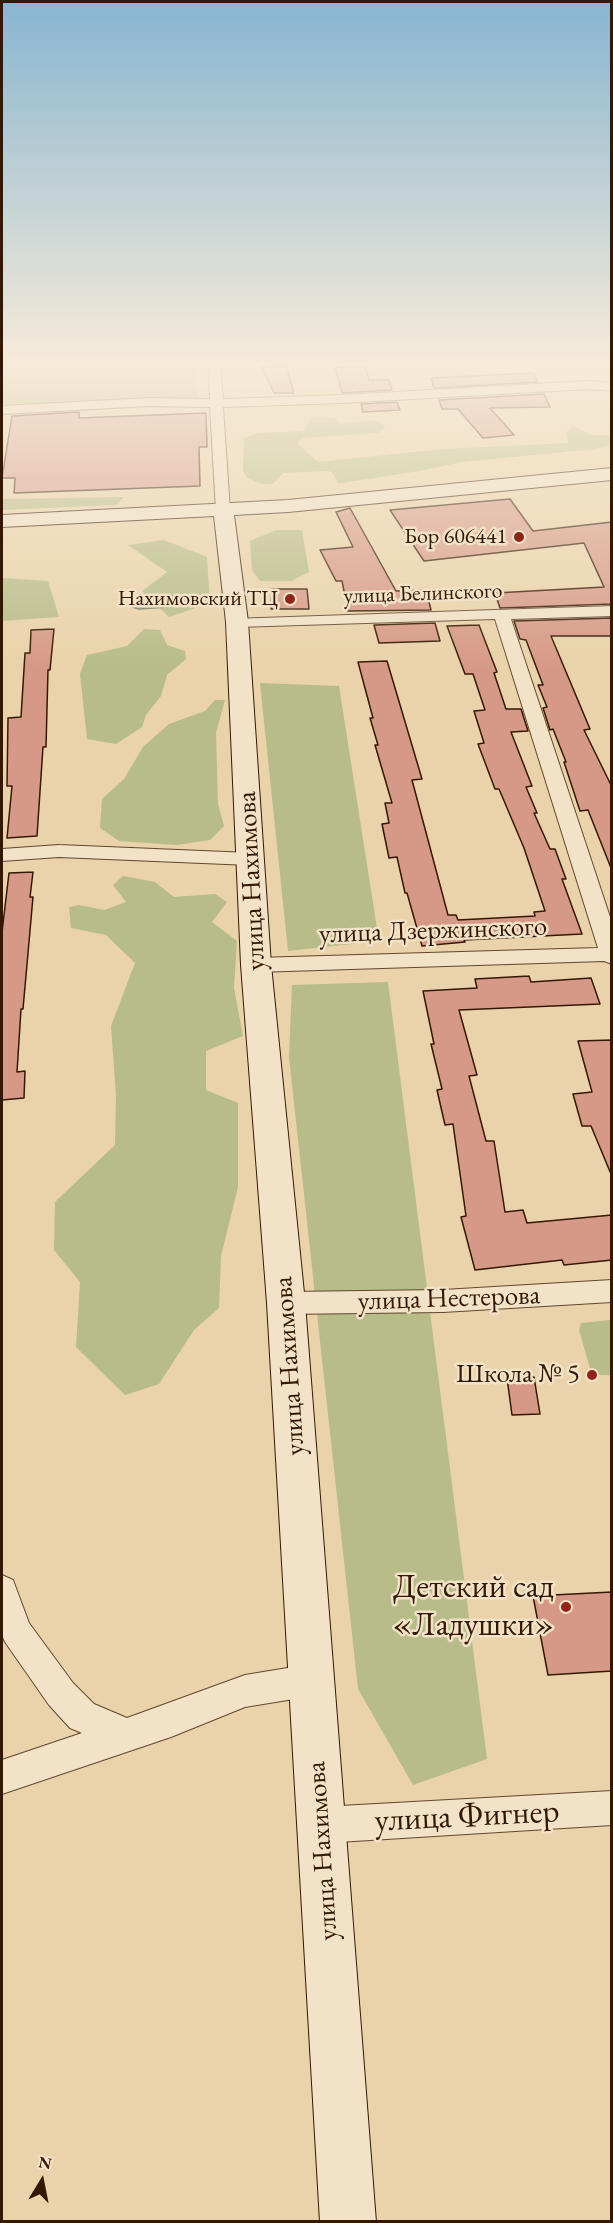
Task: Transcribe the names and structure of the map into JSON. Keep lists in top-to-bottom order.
{
  "streets": {
    "main road": ["улица Нахимова"],
    "street": [
      "улица Белинского",
      "улица Дзержинского",
      "улица Нестерова",
      "улица Фигнер"
    ]
  },
  "crossings": [
    ["улица Белинского", "улица Нахимова"],
    ["улица Нахимова", "улица Дзержинского"],
    ["улица Нахимова", "улица Нестерова"],
    ["улица Нахимова", "улица Фигнер"]
  ],
  "places": [
    "Бор 606441",
    "Нахимовский ТЦ",
    "Школа № 5",
    "Детский сад «Ладушки»"
  ],
  "north": "top"
}
